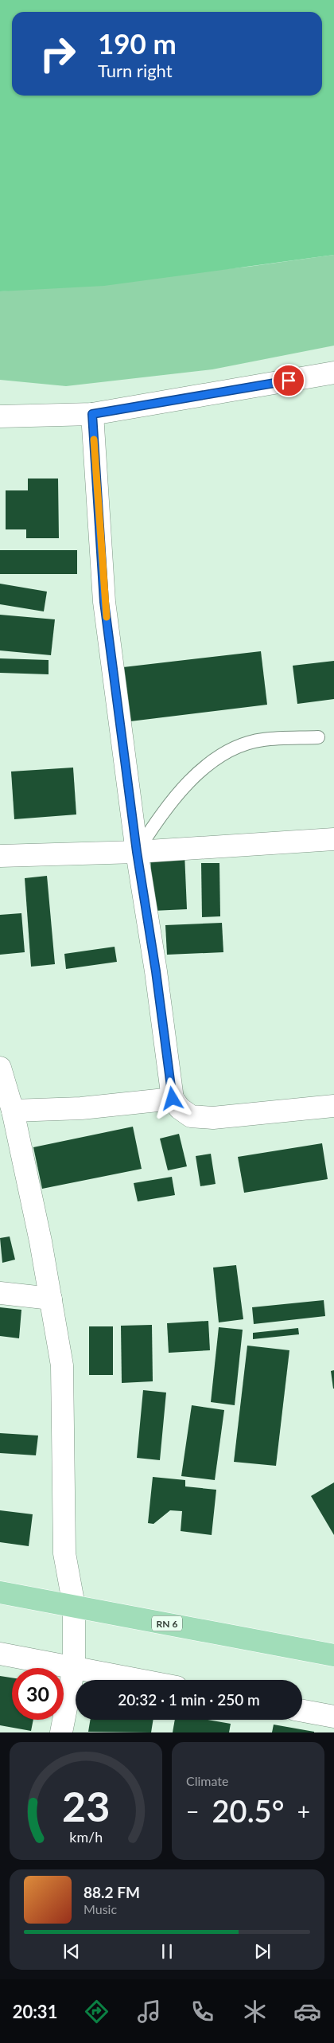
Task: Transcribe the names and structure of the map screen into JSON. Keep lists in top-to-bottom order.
{
  "streets": {
    "main road": ["RN 6"]
  },
  "page": {
    "turn": ["190 m", "Turn right"],
    "limit": "30",
    "trip": "20:32 · 1 min · 250 m",
    "tile": "Climate",
    "heat": ["−", "20.5°", "+"],
    "song": ["88.2 FM", "Music"],
    "tabs": "20:31",
    "gauge": ["23", "km/h"]
  }
}
